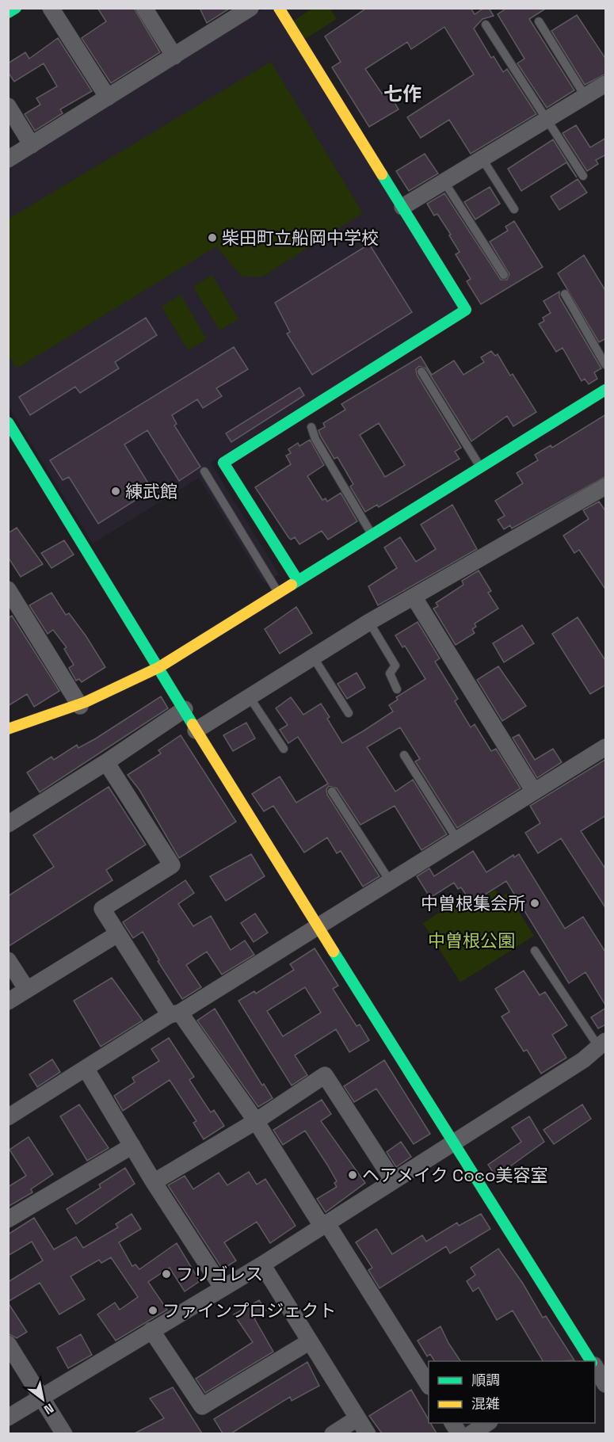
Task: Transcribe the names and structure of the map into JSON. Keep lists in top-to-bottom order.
{
  "districts": ["七作"],
  "parks": ["中曽根公園"],
  "places": [
    "柴田町立船岡中学校",
    "練武館",
    "中曽根集会所",
    "ヘアメイク Coco美容室",
    "フリゴレス",
    "ファインプロジェクト"
  ],
  "legend": ["順調", "混雑"],
  "north": "bottom right"
}
